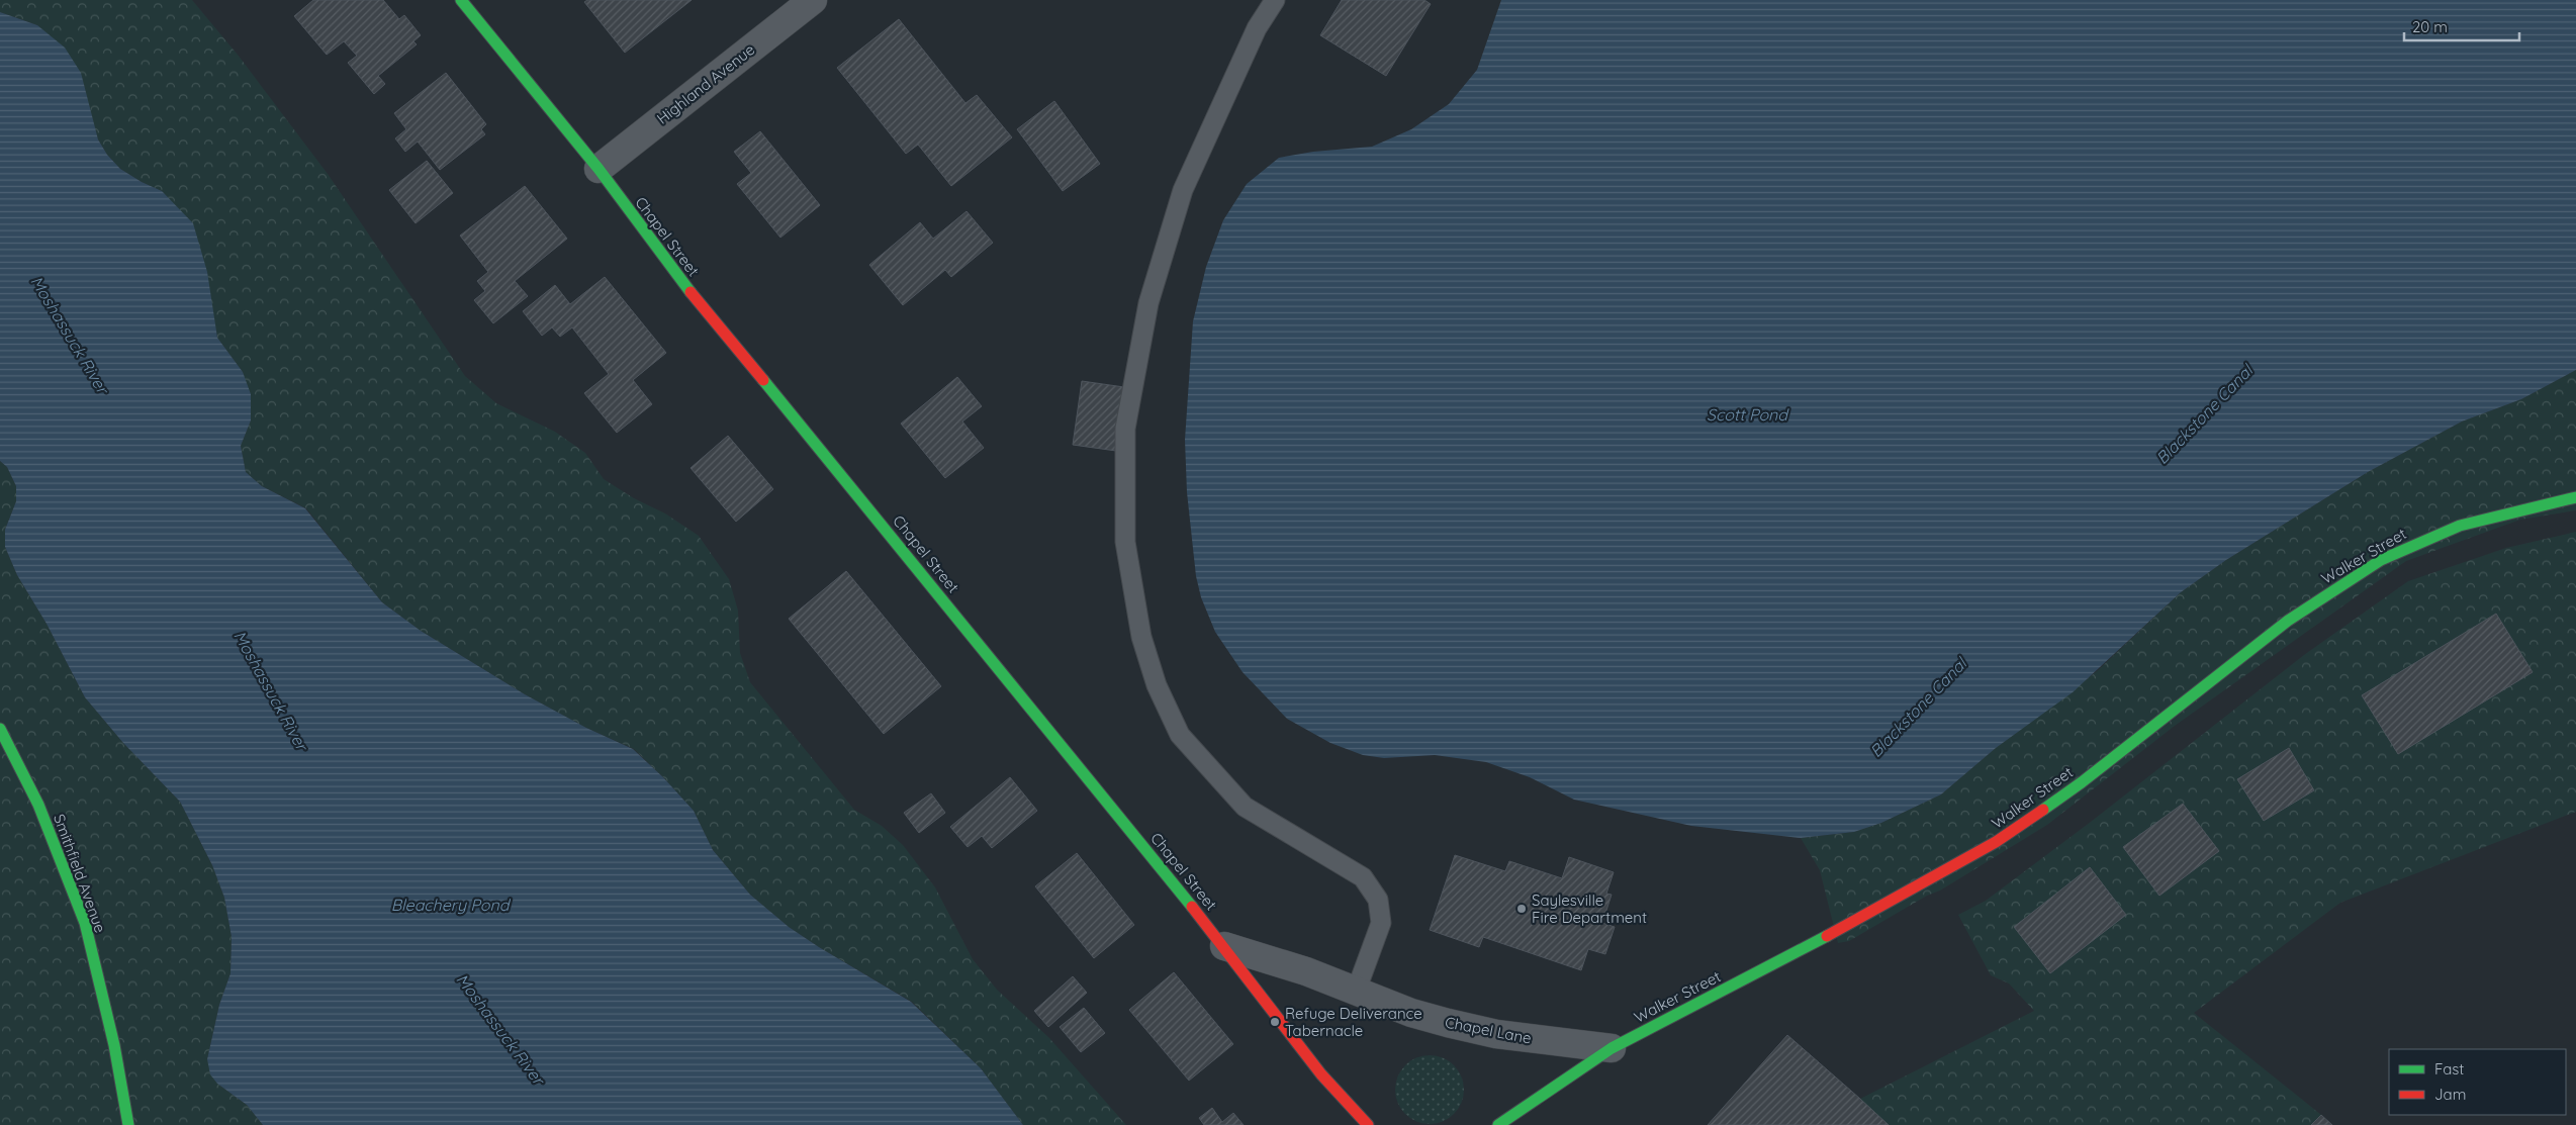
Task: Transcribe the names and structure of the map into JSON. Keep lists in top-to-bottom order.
{
  "streets": {
    "main road": ["Chapel Street", "Walker Street", "Smithfield Avenue"],
    "street": ["Highland Avenue", "Chapel Lane"]
  },
  "crossings": [
    ["Highland Avenue", "Chapel Street"],
    ["Chapel Street", "Chapel Lane"],
    ["Walker Street", "Chapel Lane"]
  ],
  "water": [
    "Moshassuck River",
    "Scott Pond",
    "Blackstone Canal",
    "Bleachery Pond"
  ],
  "places": ["Saylesville Fire Department", "Refuge Deliverance Tabernacle"],
  "legend": ["Fast", "Jam"],
  "scale_bar": "20 m"
}
